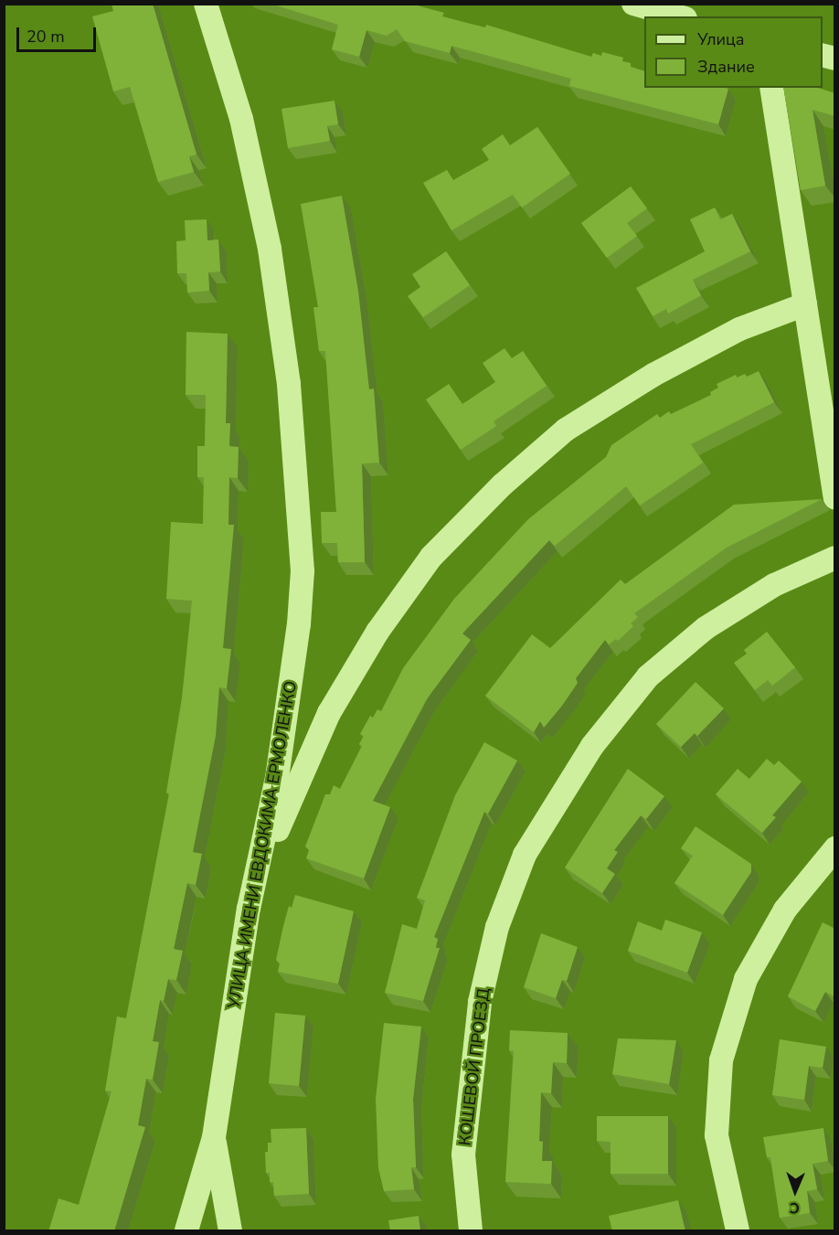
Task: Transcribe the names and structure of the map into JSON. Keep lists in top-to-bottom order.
{
  "streets": {
    "street": ["УЛИЦА ИМЕНИ ЕВДОКИМА ЕРМОЛЕНКО", "КОШЕВОЙ ПРОЕЗД"]
  },
  "legend": ["Улица", "Здание"],
  "scale_bar": "20 m",
  "north": "bottom"
}
